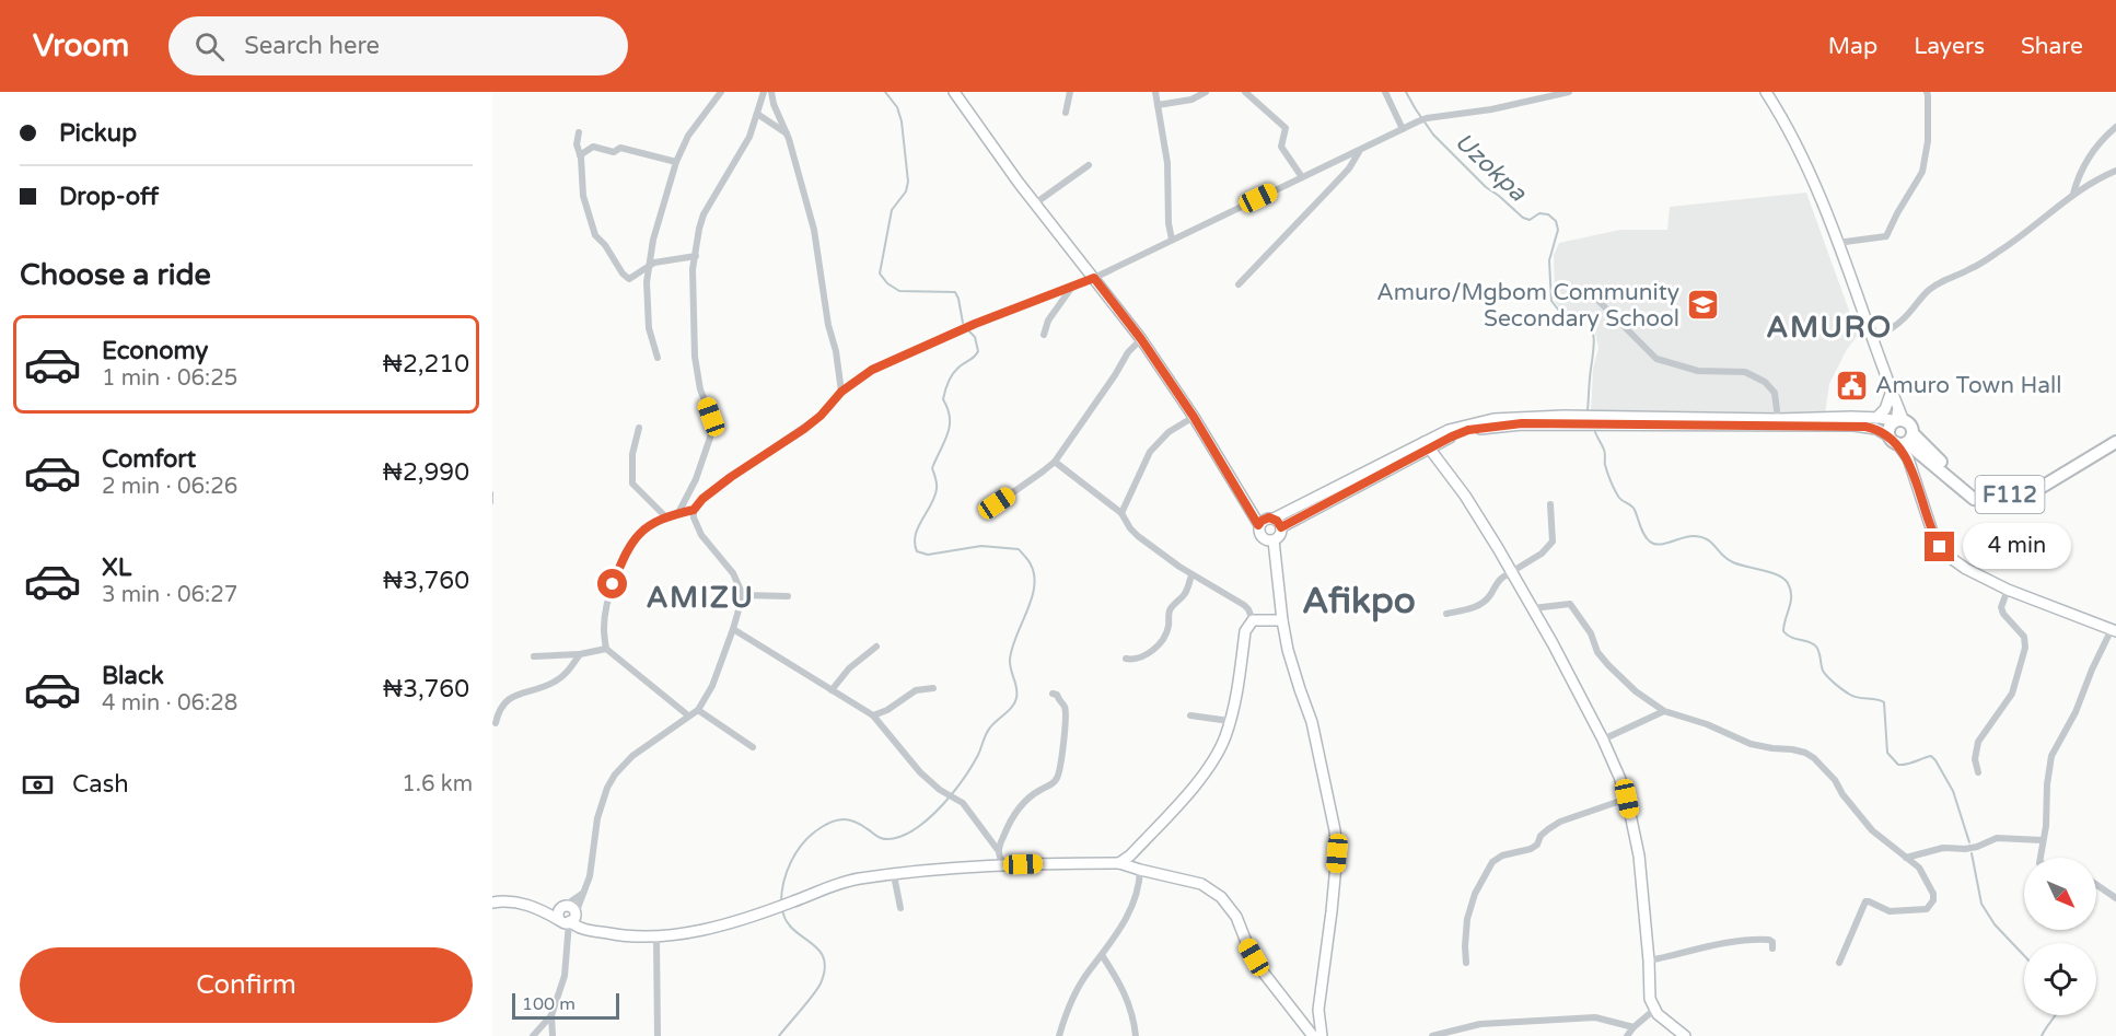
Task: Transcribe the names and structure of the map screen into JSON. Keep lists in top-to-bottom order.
{
  "streets": {
    "main road": ["F112"]
  },
  "districts": ["AMURO", "AMIZU", "Afikpo"],
  "water": ["Uzokpa"],
  "places": {
    "school or university": ["Amuro/Mgbom Community Secondary School"],
    "public building": ["Amuro Town Hall"]
  },
  "scale_bar": "100 m",
  "north": "bottom right",
  "page": {
    "header": "Vroom",
    "search": "Search here",
    "nav": ["Map", "Layers", "Share"],
    "banner": ["Pickup", "Drop-off"],
    "heading": "Choose a ride",
    "list": [
      {
        "name": "Economy",
        "note": "1 min · 06:25",
        "value": "₦2,210"
      },
      {
        "name": "Comfort",
        "note": "2 min · 06:26",
        "value": "₦2,990"
      },
      {
        "name": "XL",
        "note": "3 min · 06:27",
        "value": "₦3,760"
      },
      {
        "name": "Black",
        "note": "4 min · 06:28",
        "value": "₦3,760"
      }
    ],
    "bubble": "4 min",
    "pay": ["Cash", "1.6 km"],
    "buttons": "Confirm",
    "scale": "100 m"
  }
}
